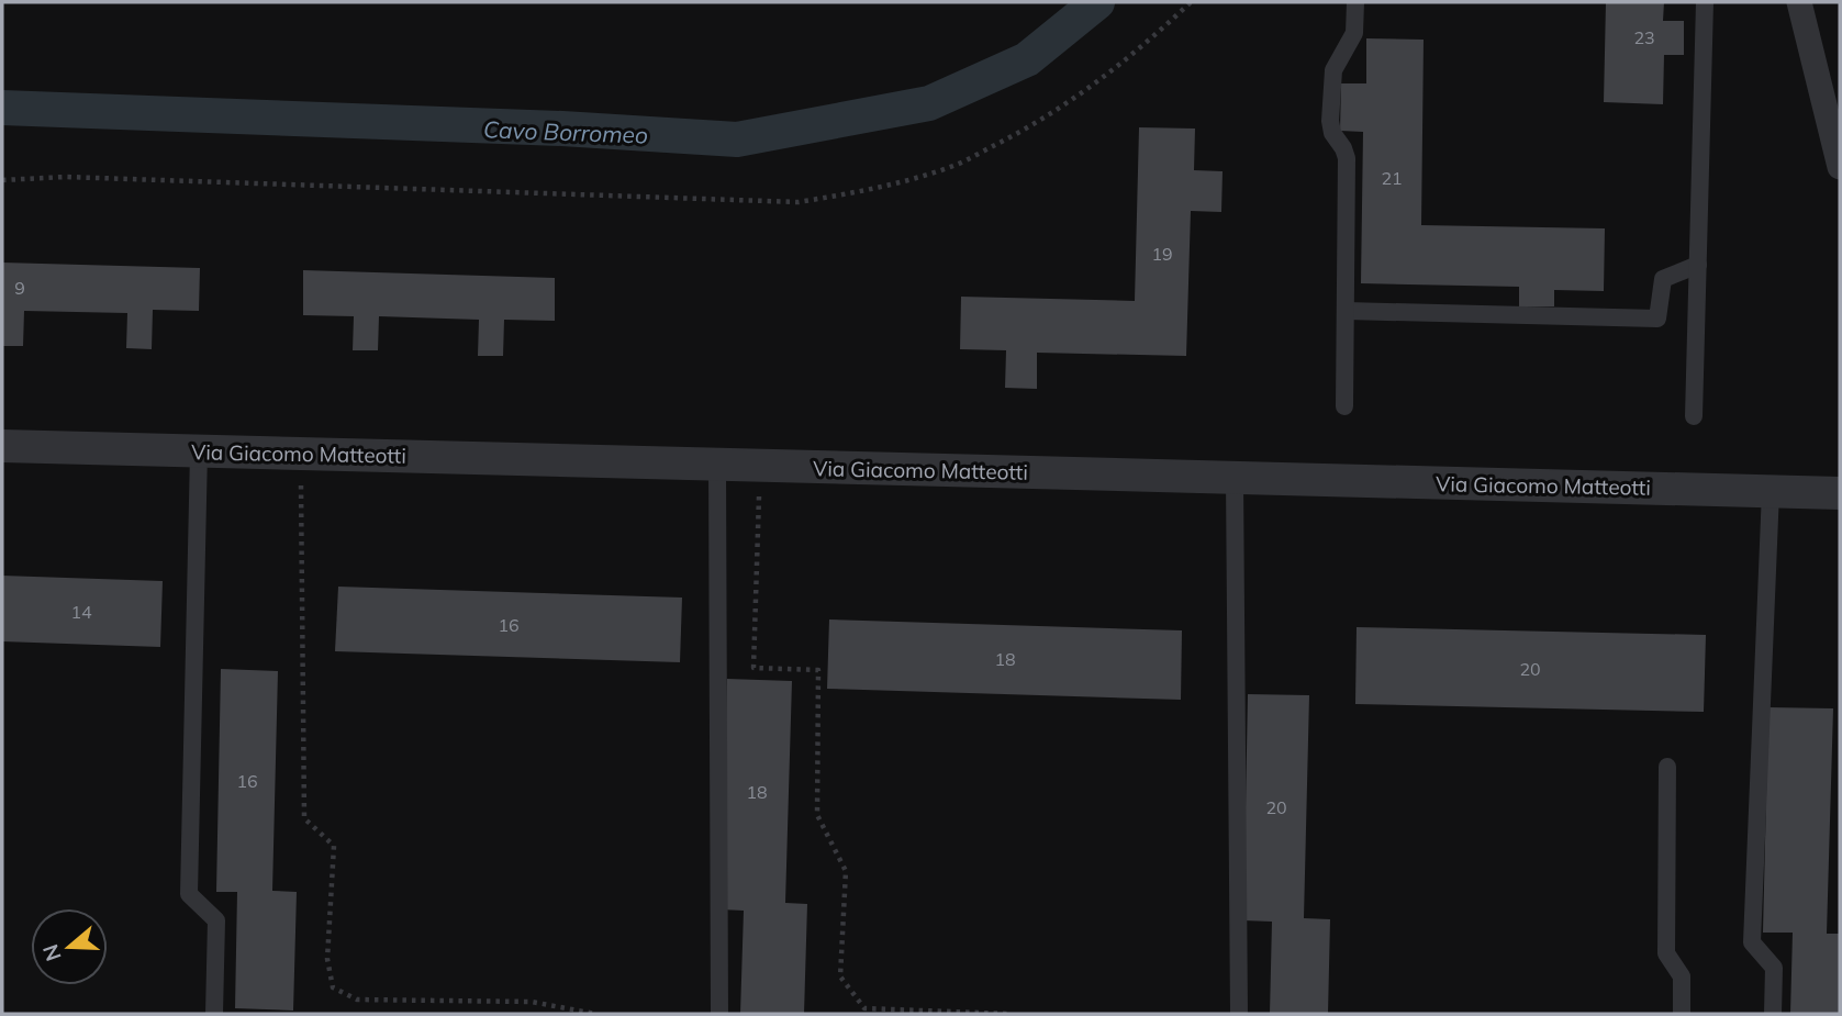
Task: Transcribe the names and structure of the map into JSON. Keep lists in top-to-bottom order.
{
  "streets": {
    "street": ["Via Giacomo Matteotti"]
  },
  "water": ["Cavo Borromeo"],
  "house_numbers": [
    "23",
    "21",
    "19",
    "9",
    "14",
    "16",
    "18",
    "20",
    "16",
    "18",
    "20"
  ],
  "north": "left"
}
